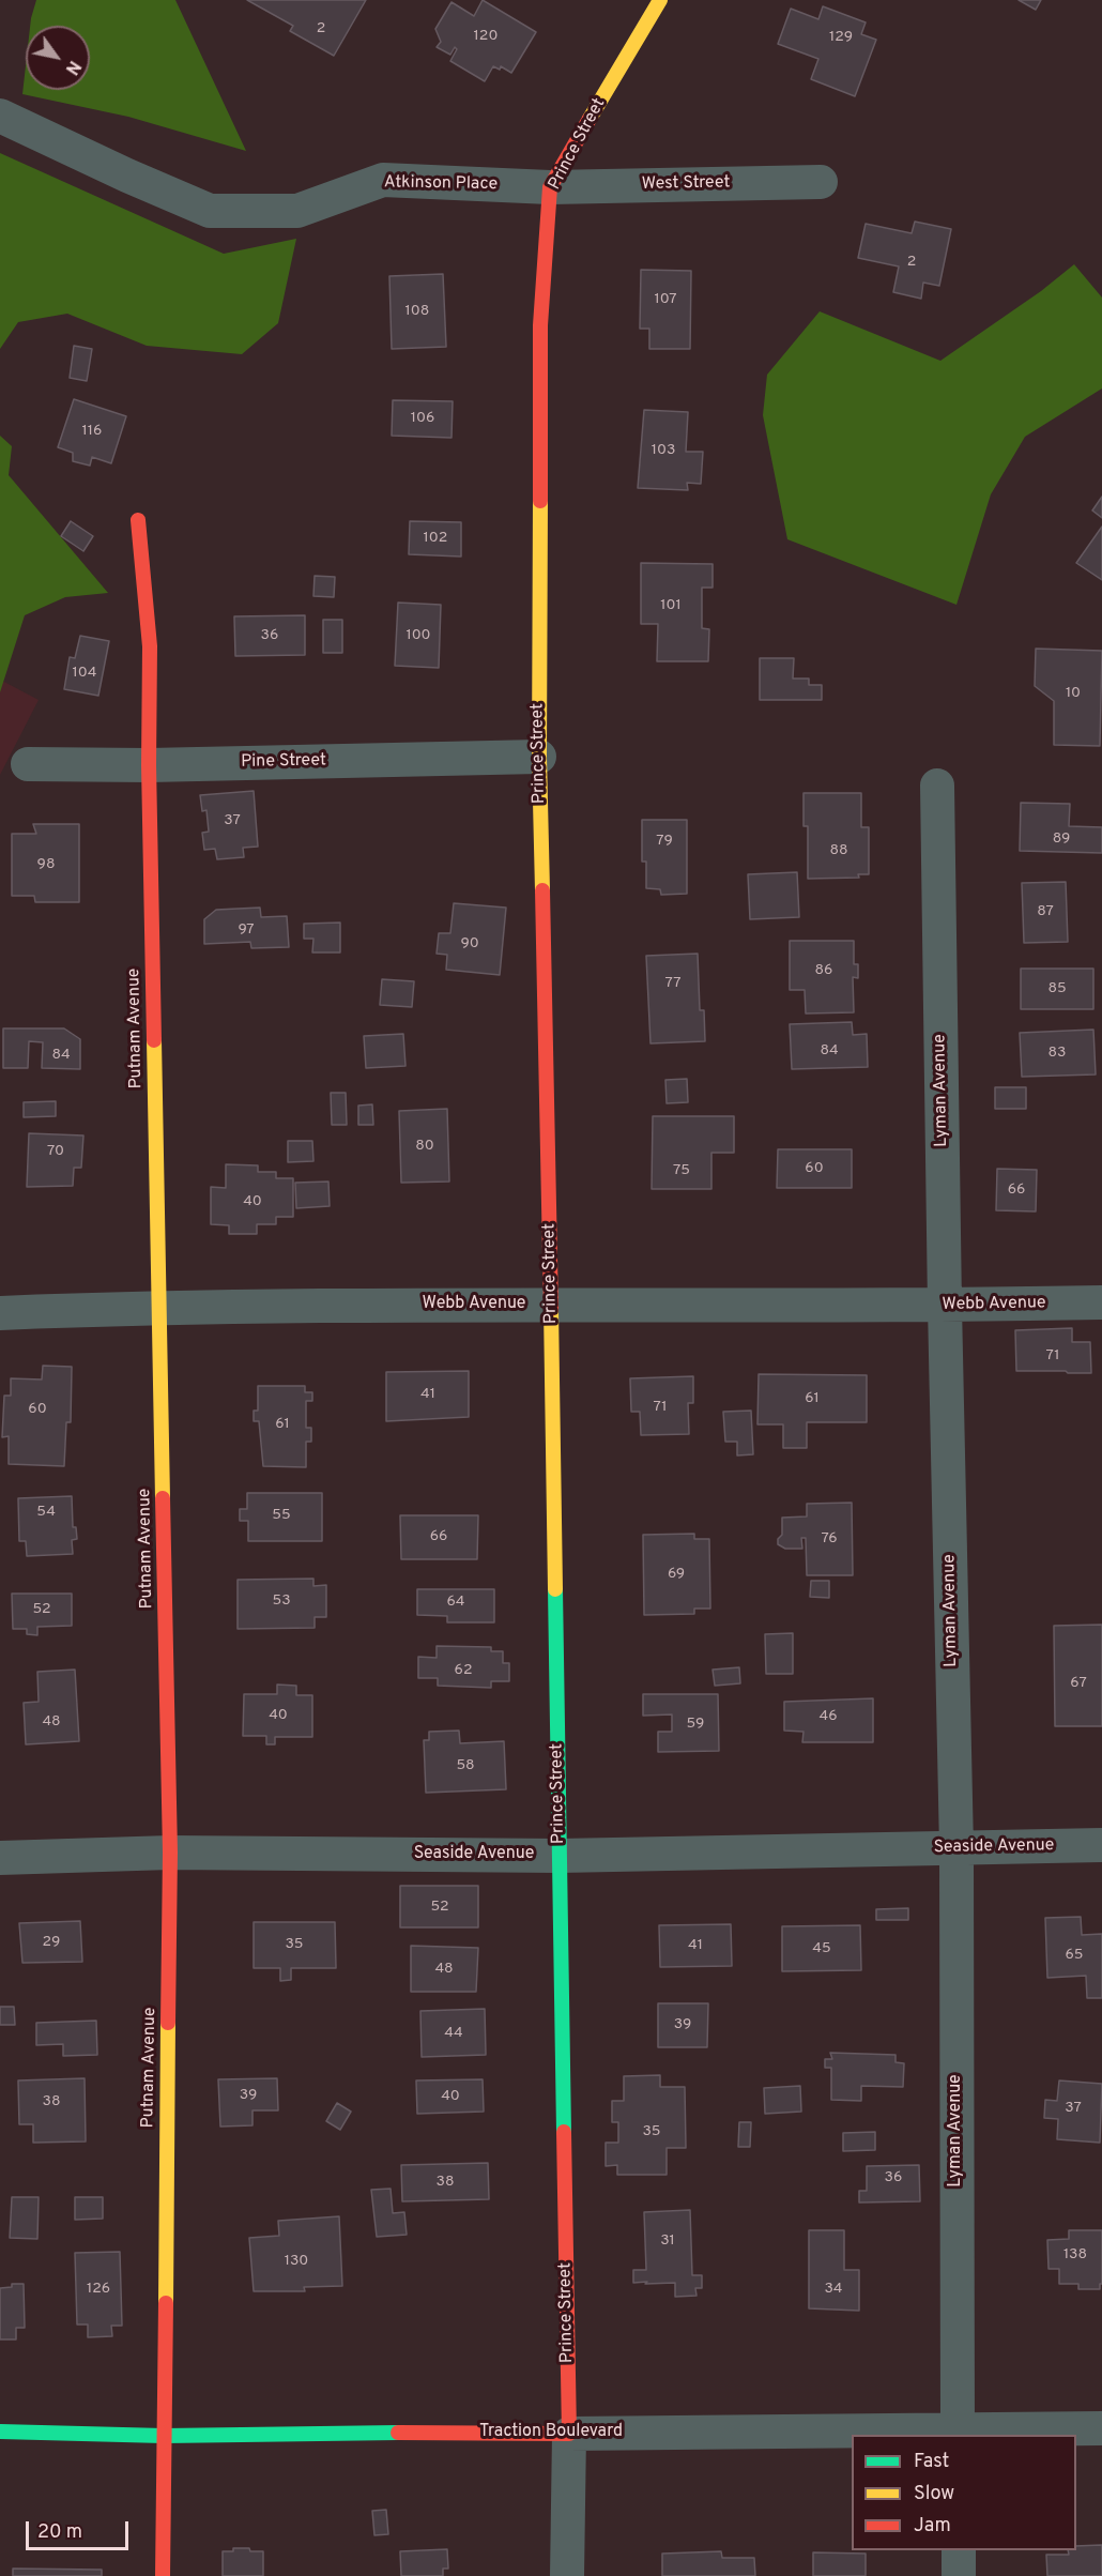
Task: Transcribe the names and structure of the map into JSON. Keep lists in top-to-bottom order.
{
  "streets": {
    "street": [
      "Prince Street",
      "Atkinson Place",
      "West Street",
      "Pine Street",
      "Putnam Avenue",
      "Lyman Avenue",
      "Webb Avenue",
      "Seaside Avenue",
      "Traction Boulevard"
    ]
  },
  "crossings": [
    ["Prince Street", "Atkinson Place"],
    ["Prince Street", "West Street"],
    ["Prince Street", "Pine Street"],
    ["Prince Street", "Webb Avenue"],
    ["Prince Street", "Seaside Avenue"],
    ["Prince Street", "Traction Boulevard"],
    ["Atkinson Place", "West Street"],
    ["Pine Street", "Putnam Avenue"],
    ["Putnam Avenue", "Webb Avenue"],
    ["Putnam Avenue", "Seaside Avenue"],
    ["Putnam Avenue", "Traction Boulevard"],
    ["Lyman Avenue", "Webb Avenue"],
    ["Lyman Avenue", "Seaside Avenue"],
    ["Lyman Avenue", "Traction Boulevard"]
  ],
  "house_numbers": [
    "2",
    "120",
    "129",
    "2",
    "107",
    "108",
    "106",
    "116",
    "103",
    "102",
    "101",
    "36",
    "100",
    "104",
    "10",
    "37",
    "89",
    "79",
    "88",
    "98",
    "87",
    "97",
    "90",
    "86",
    "77",
    "85",
    "84",
    "83",
    "84",
    "80",
    "70",
    "60",
    "75",
    "66",
    "40",
    "71",
    "41",
    "61",
    "71",
    "60",
    "61",
    "54",
    "55",
    "66",
    "76",
    "69",
    "53",
    "64",
    "52",
    "62",
    "67",
    "40",
    "46",
    "48",
    "59",
    "58",
    "52",
    "29",
    "35",
    "41",
    "45",
    "65",
    "48",
    "39",
    "44",
    "39",
    "40",
    "38",
    "37",
    "35",
    "36",
    "38",
    "31",
    "138",
    "130",
    "126",
    "34"
  ],
  "legend": ["Fast", "Slow", "Jam"],
  "scale_bar": "20 m",
  "north": "bottom right"
}
